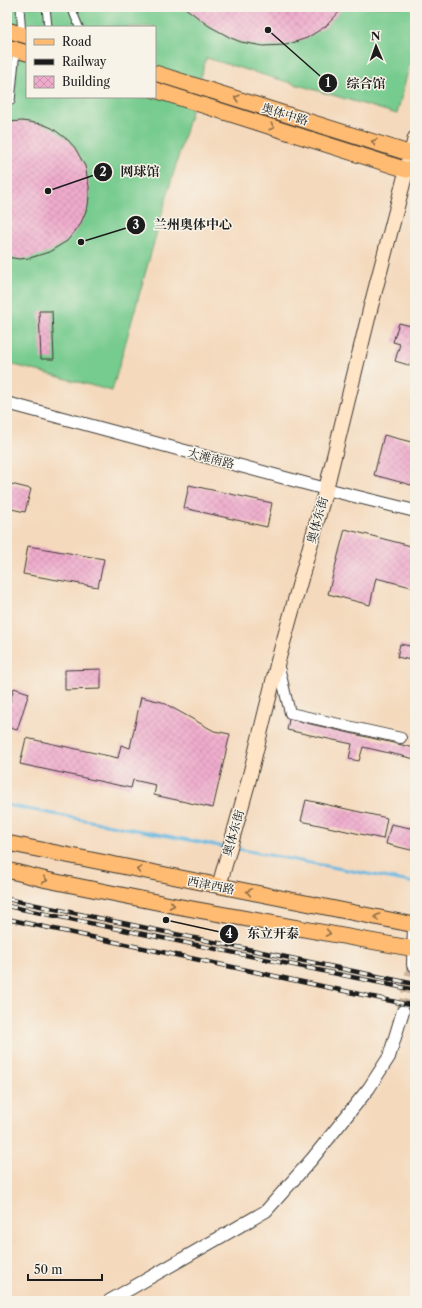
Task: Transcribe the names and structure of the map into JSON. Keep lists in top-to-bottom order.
{
  "streets": {
    "main road": ["奥体中路", "奥体东街", "西津西路"],
    "street": ["大滩南路"]
  },
  "crossings": [
    ["奥体中路", "奥体东街"],
    ["大滩南路", "奥体东街"],
    ["奥体东街", "西津西路"]
  ],
  "places": [
    "综合馆",
    "网球馆",
    "兰州奥体中心",
    "东立开泰"
  ],
  "legend": ["Road", "Railway", "Building"],
  "scale_bar": "50 m",
  "north": "top"
}
